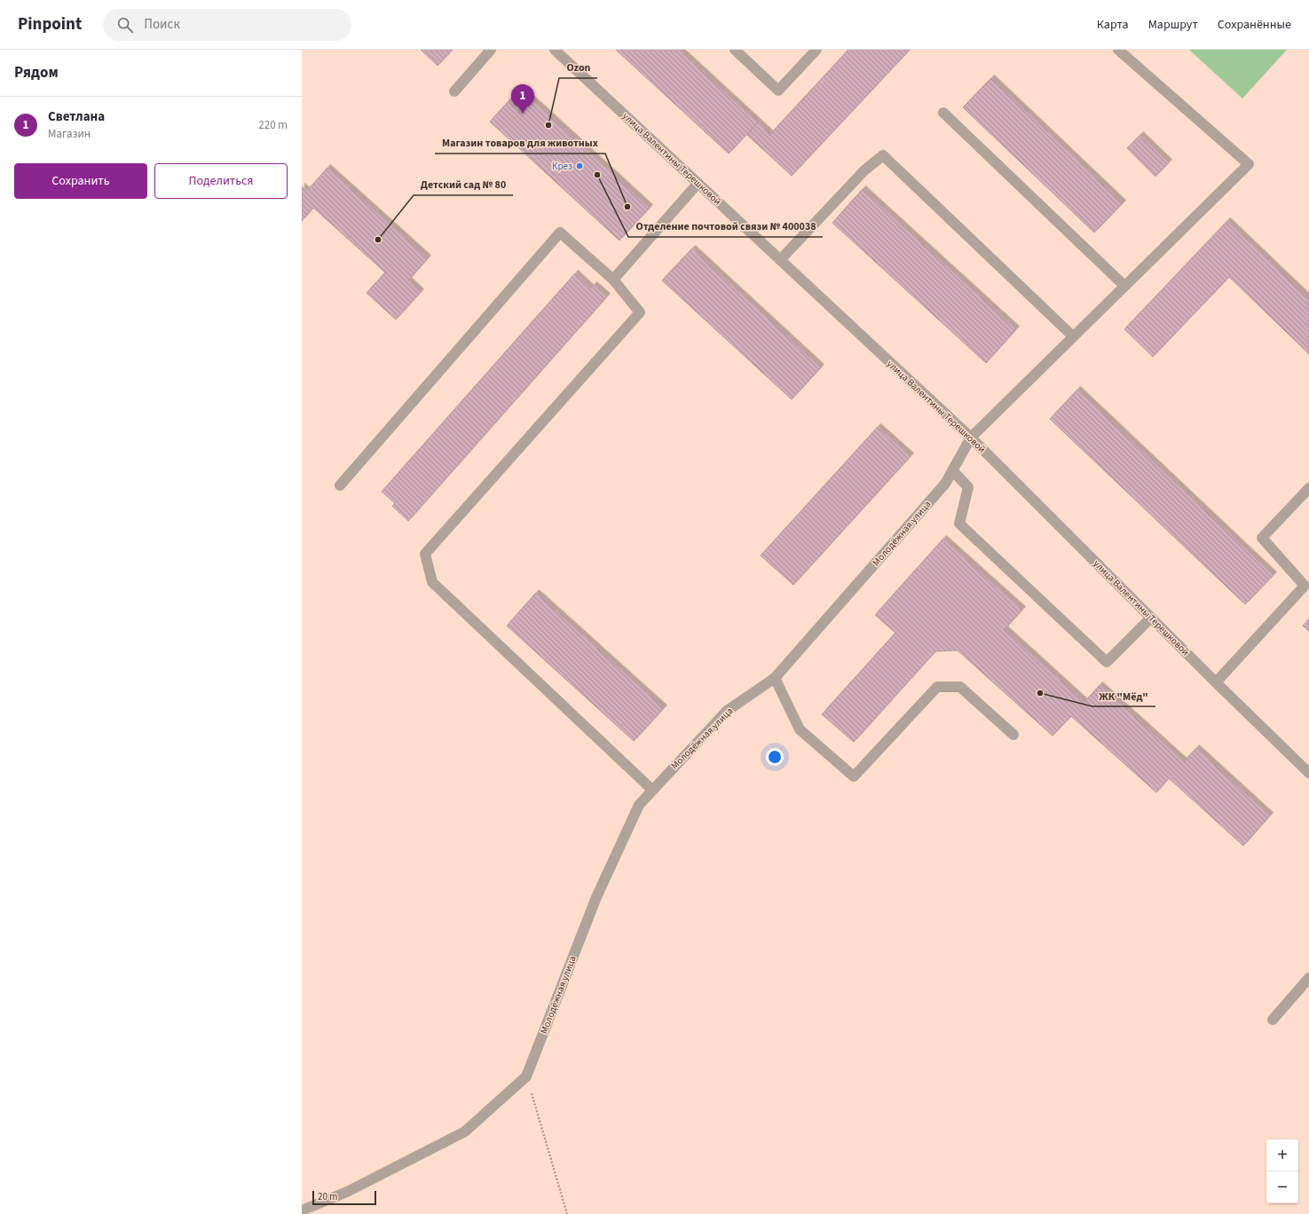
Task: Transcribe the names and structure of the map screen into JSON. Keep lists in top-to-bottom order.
{
  "streets": {
    "street": ["улица Валентины Терешковой", "Молодёжная улица"]
  },
  "crossings": [
    ["улица Валентины Терешковой", "Молодёжная улица"]
  ],
  "places": [
    "Ozon",
    "Крез",
    "Отделение почтовой связи № 400038",
    "Магазин товаров для животных",
    "Детский сад № 80",
    "ЖК \"Мёд\""
  ],
  "scale_bar": "20 m",
  "page": {
    "header": "Pinpoint",
    "search": "Поиск",
    "nav": ["Карта", "Маршрут", "Сохранённые"],
    "heading": "Рядом",
    "pins": "1",
    "list": [
      {
        "mark": "1",
        "name": "Светлана",
        "note": "Магазин",
        "value": "220 m"
      }
    ],
    "buttons": ["Сохранить", "Поделиться"],
    "map_buttons": ["+", "−"],
    "scale": "20 m"
  }
}
